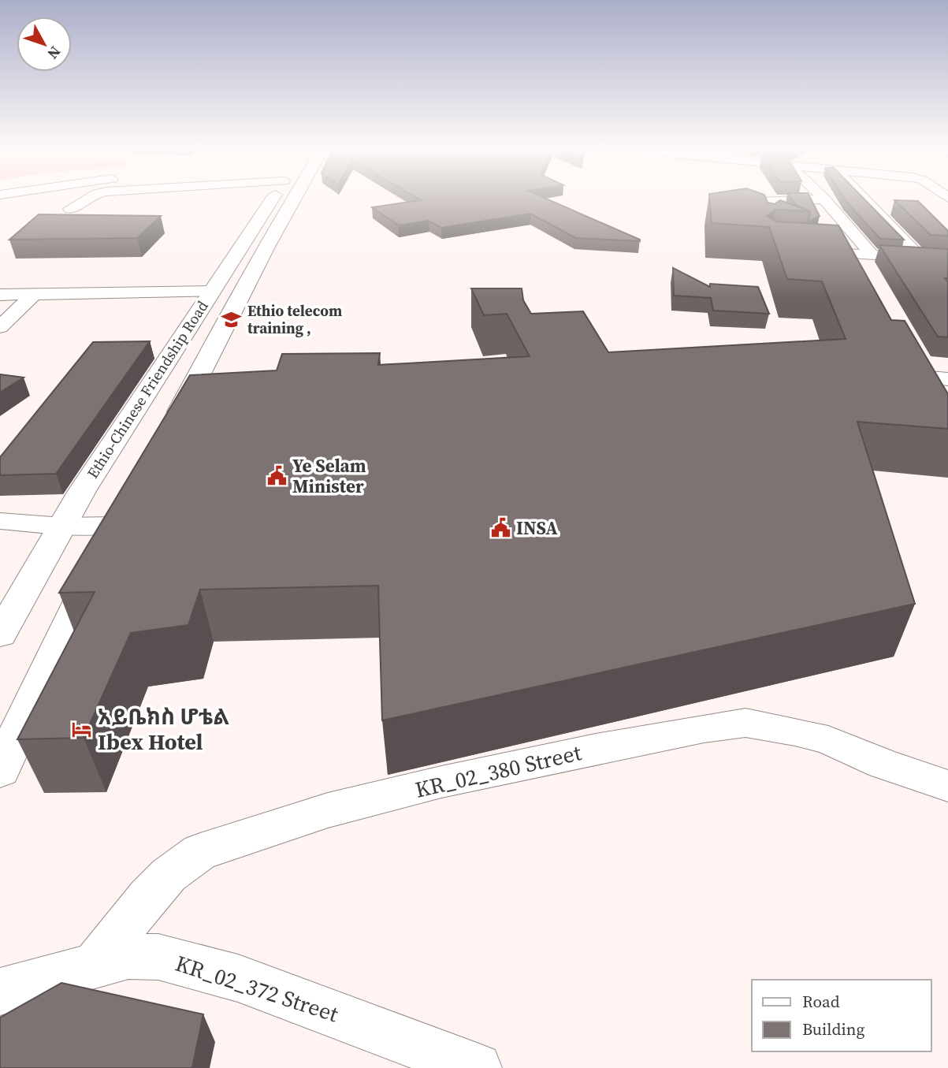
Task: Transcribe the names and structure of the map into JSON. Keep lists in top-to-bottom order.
{
  "streets": {
    "main road": ["Ethio-Chinese Friendship Road"],
    "street": ["KR_02_380 Street", "KR_02_372 Street"]
  },
  "crossings": [
    ["KR_02_380 Street", "KR_02_372 Street"]
  ],
  "places": {
    "school or university": ["Ethio telecom training ,"],
    "public building": ["Ye Selam Minister", "INSA"],
    "hotel": ["አይቤክስ ሆቴል Ibex Hotel"]
  },
  "legend": ["Road", "Building"],
  "north": "bottom right"
}
